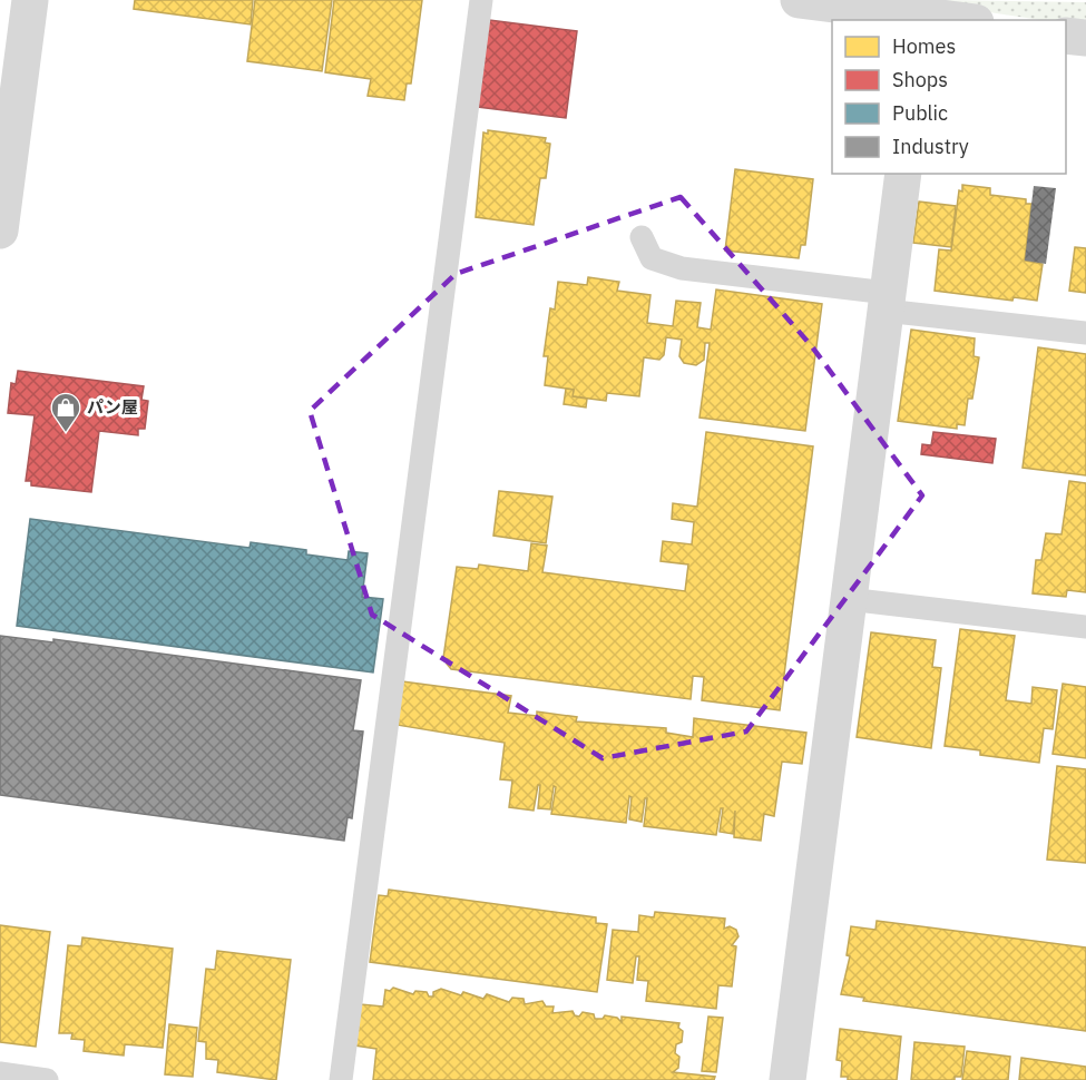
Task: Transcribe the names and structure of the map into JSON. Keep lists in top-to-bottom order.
{
  "places": {
    "shop": ["パン屋"]
  },
  "legend": [
    "Homes",
    "Shops",
    "Public",
    "Industry"
  ]
}
